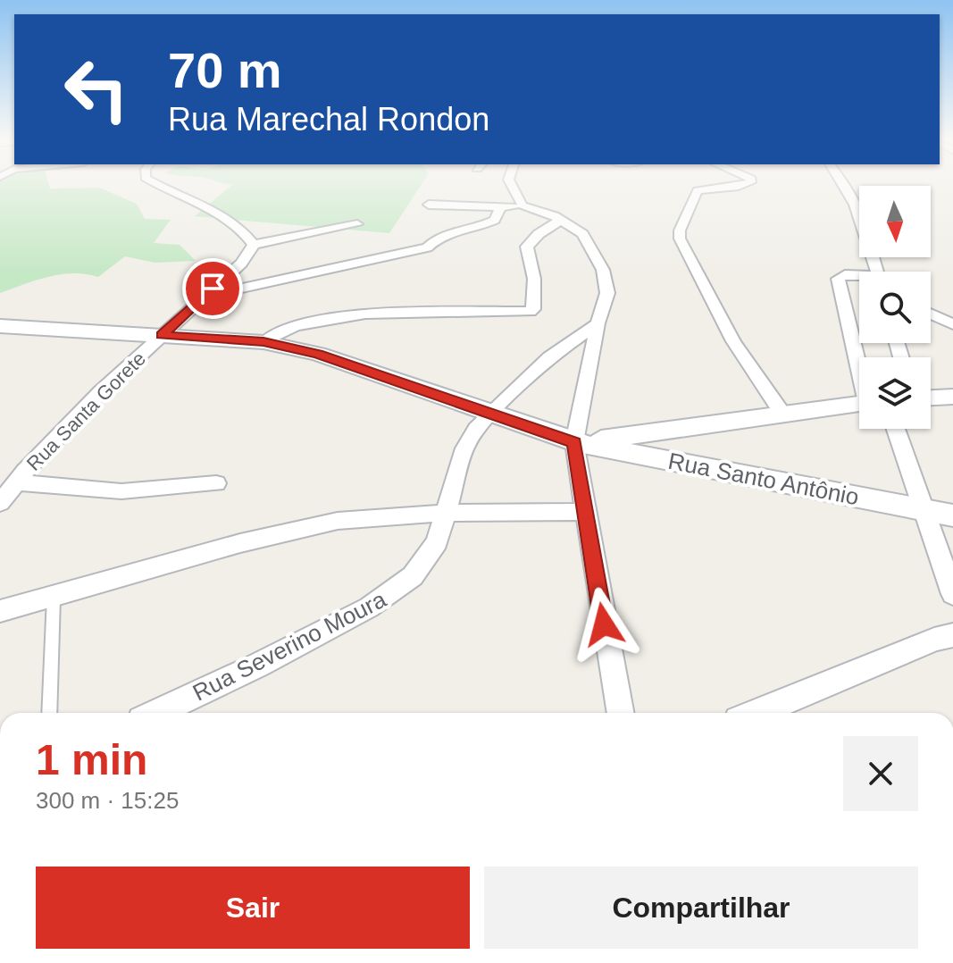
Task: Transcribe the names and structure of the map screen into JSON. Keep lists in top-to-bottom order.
{
  "streets": {
    "street": ["Rua Santa Gorete", "Rua Santo Antônio", "Rua Severino Moura"]
  },
  "crossings": [
    ["Rua Santa Gorete", "Rua Santo Antônio"],
    ["Rua Santo Antônio", "Rua Severino Moura"]
  ],
  "north": "bottom",
  "page": {
    "turn": ["70 m", "Rua Marechal Rondon"],
    "heading": ["1 min", "300 m · 15:25"],
    "buttons": ["Sair", "Compartilhar"]
  }
}
